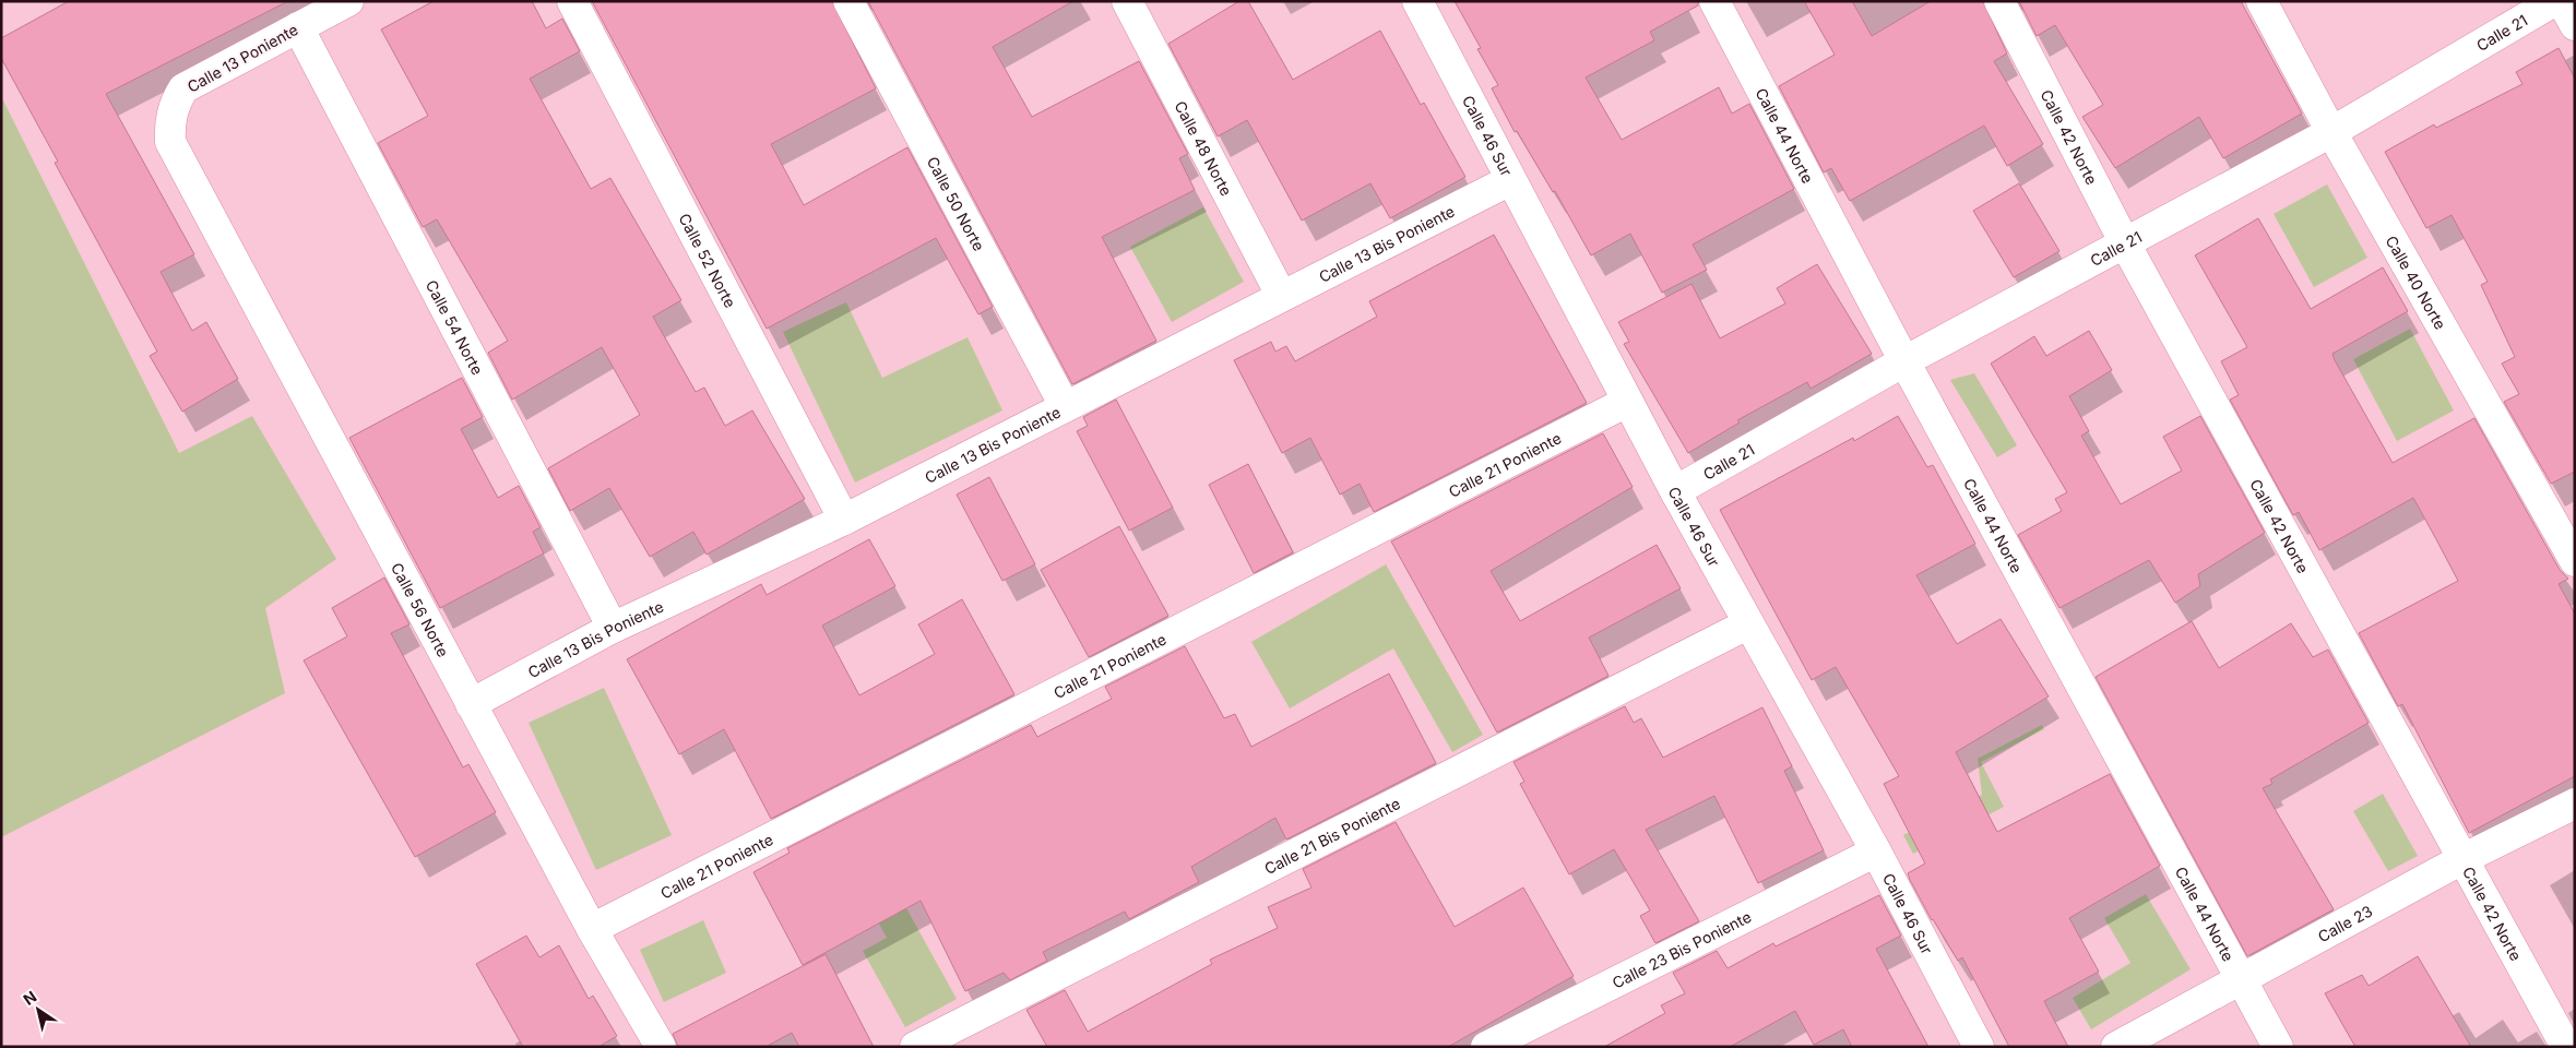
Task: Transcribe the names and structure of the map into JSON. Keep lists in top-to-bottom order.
{
  "streets": {
    "street": [
      "Calle 21",
      "Calle 13 Poniente",
      "Calle 46 Sur",
      "Calle 44 Norte",
      "Calle 42 Norte",
      "Calle 48 Norte",
      "Calle 50 Norte",
      "Calle 13 Bis Poniente",
      "Calle 52 Norte",
      "Calle 40 Norte",
      "Calle 54 Norte",
      "Calle 21 Poniente",
      "Calle 56 Norte",
      "Calle 21 Bis Poniente",
      "Calle 23",
      "Calle 23 Bis Poniente"
    ]
  },
  "crossings": [
    ["Calle 21", "Calle 46 Sur"],
    ["Calle 21", "Calle 44 Norte"],
    ["Calle 21", "Calle 42 Norte"],
    ["Calle 21", "Calle 40 Norte"],
    ["Calle 13 Poniente", "Calle 54 Norte"],
    ["Calle 13 Poniente", "Calle 56 Norte"],
    ["Calle 46 Sur", "Calle 13 Bis Poniente"],
    ["Calle 46 Sur", "Calle 21 Poniente"],
    ["Calle 46 Sur", "Calle 21 Bis Poniente"],
    ["Calle 46 Sur", "Calle 23 Bis Poniente"],
    ["Calle 44 Norte", "Calle 23"],
    ["Calle 42 Norte", "Calle 23"],
    ["Calle 48 Norte", "Calle 13 Bis Poniente"],
    ["Calle 50 Norte", "Calle 13 Bis Poniente"],
    ["Calle 13 Bis Poniente", "Calle 52 Norte"],
    ["Calle 13 Bis Poniente", "Calle 54 Norte"],
    ["Calle 13 Bis Poniente", "Calle 56 Norte"],
    ["Calle 21 Poniente", "Calle 56 Norte"]
  ],
  "north": "top left"
}
